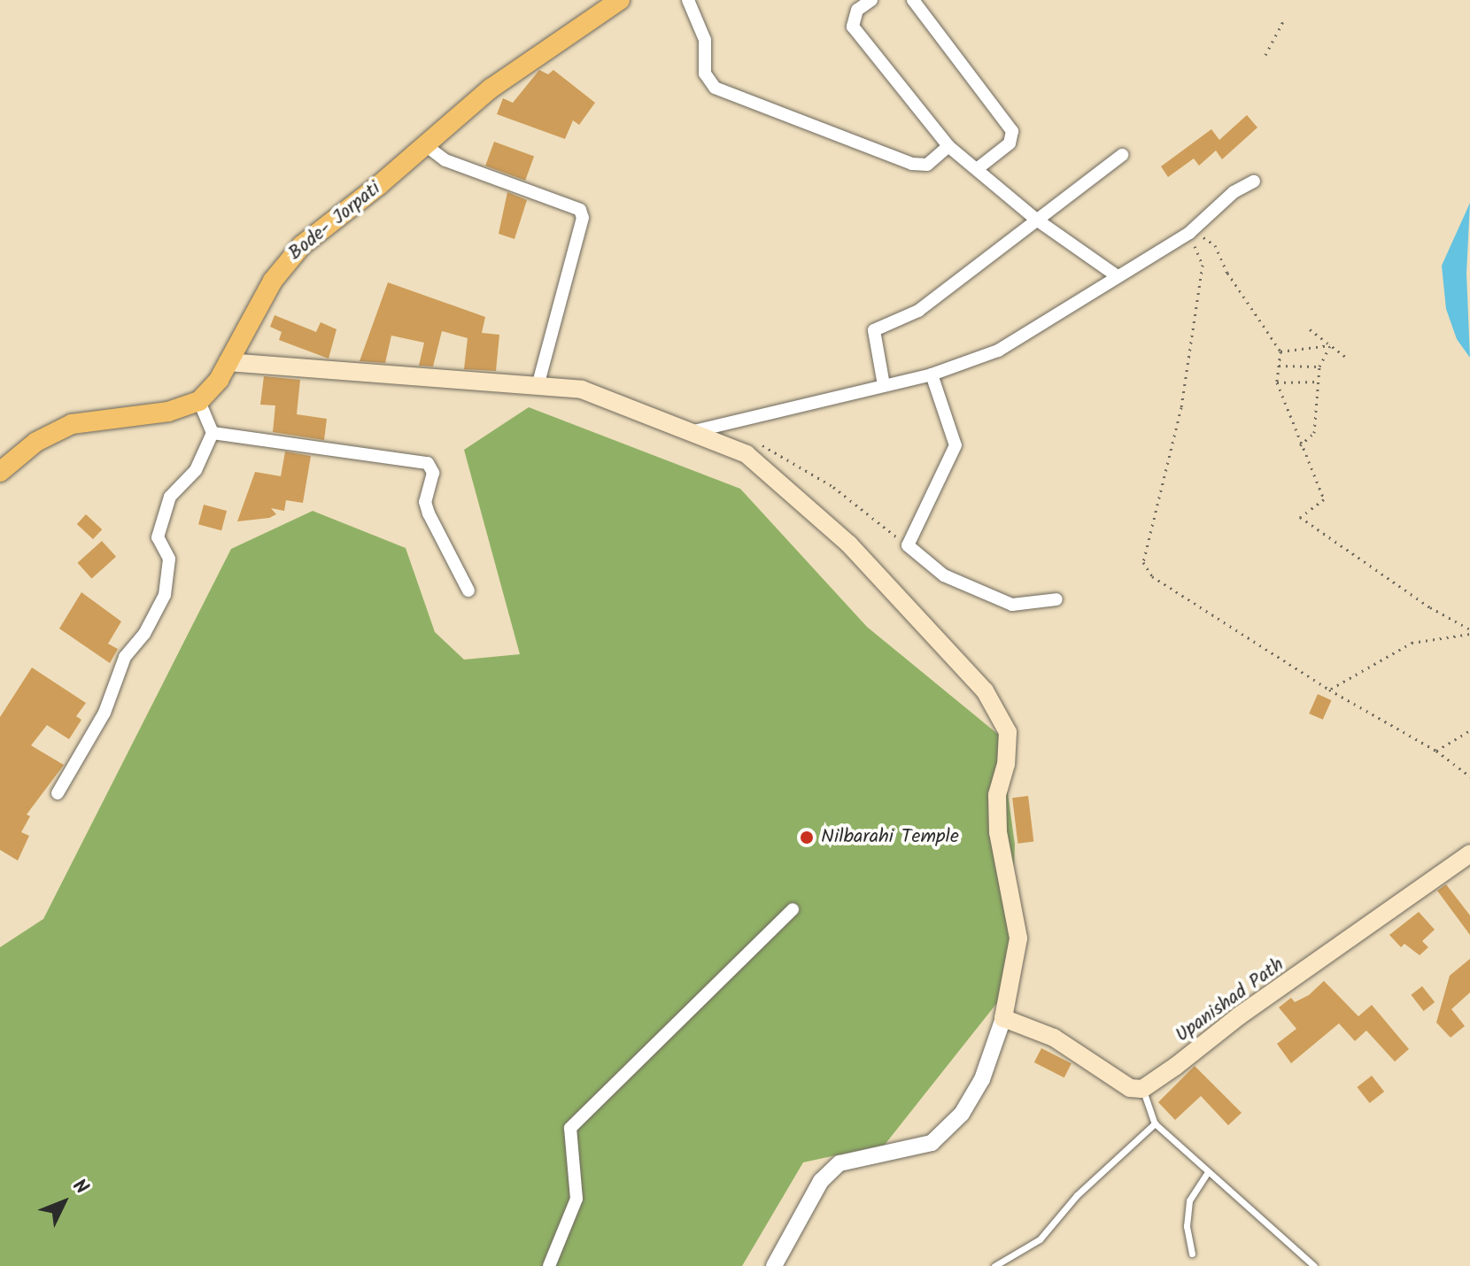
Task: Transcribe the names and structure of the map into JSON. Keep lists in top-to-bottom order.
{
  "streets": {
    "main road": ["Bode- Jorpati", "Upanishad Path"]
  },
  "places": ["Nilbarahi Temple"],
  "north": "top right"
}
